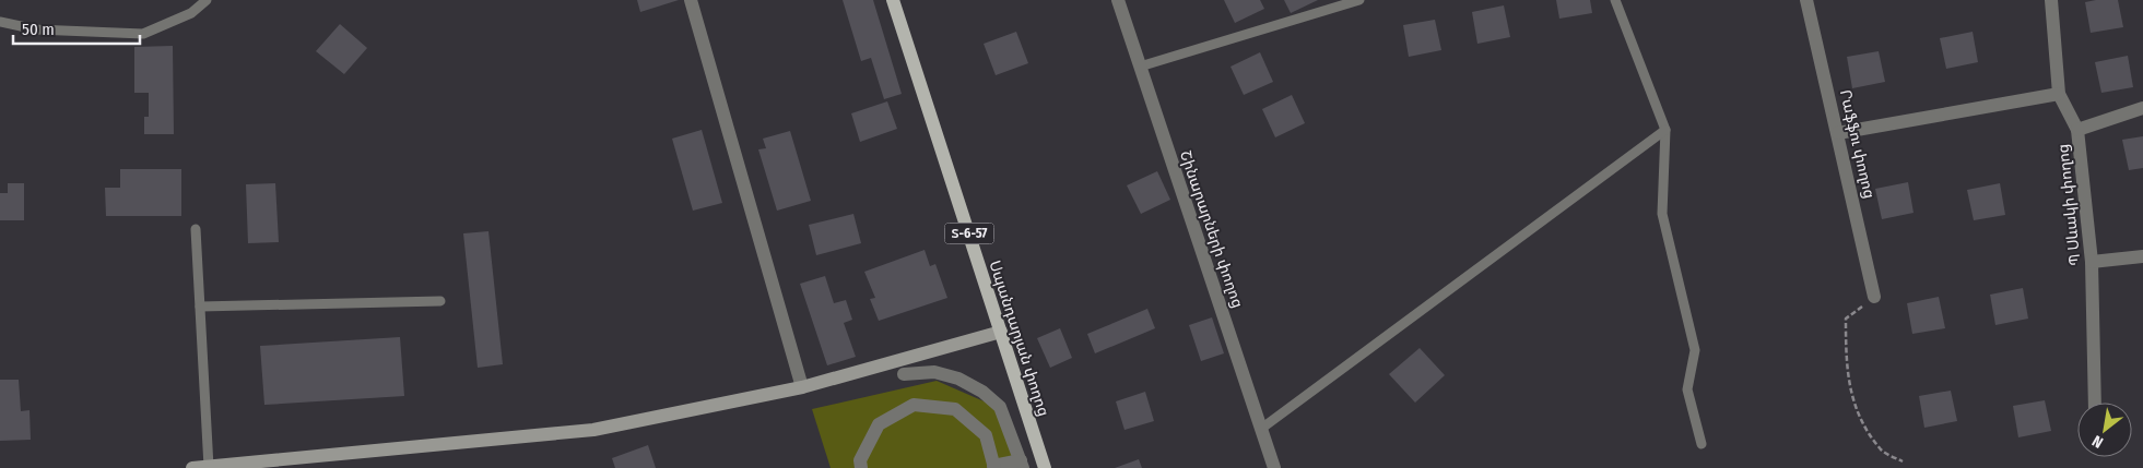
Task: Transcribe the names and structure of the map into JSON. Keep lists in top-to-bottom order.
{
  "streets": {
    "main road": ["Տ-6-57", "Սպանդարյան փողոց"],
    "street": ["Րաֆֆու փողոց", "Պ Սևակի փողոց", "Շինարարների փողոց"]
  },
  "scale_bar": "50 m",
  "north": "bottom left"
}
